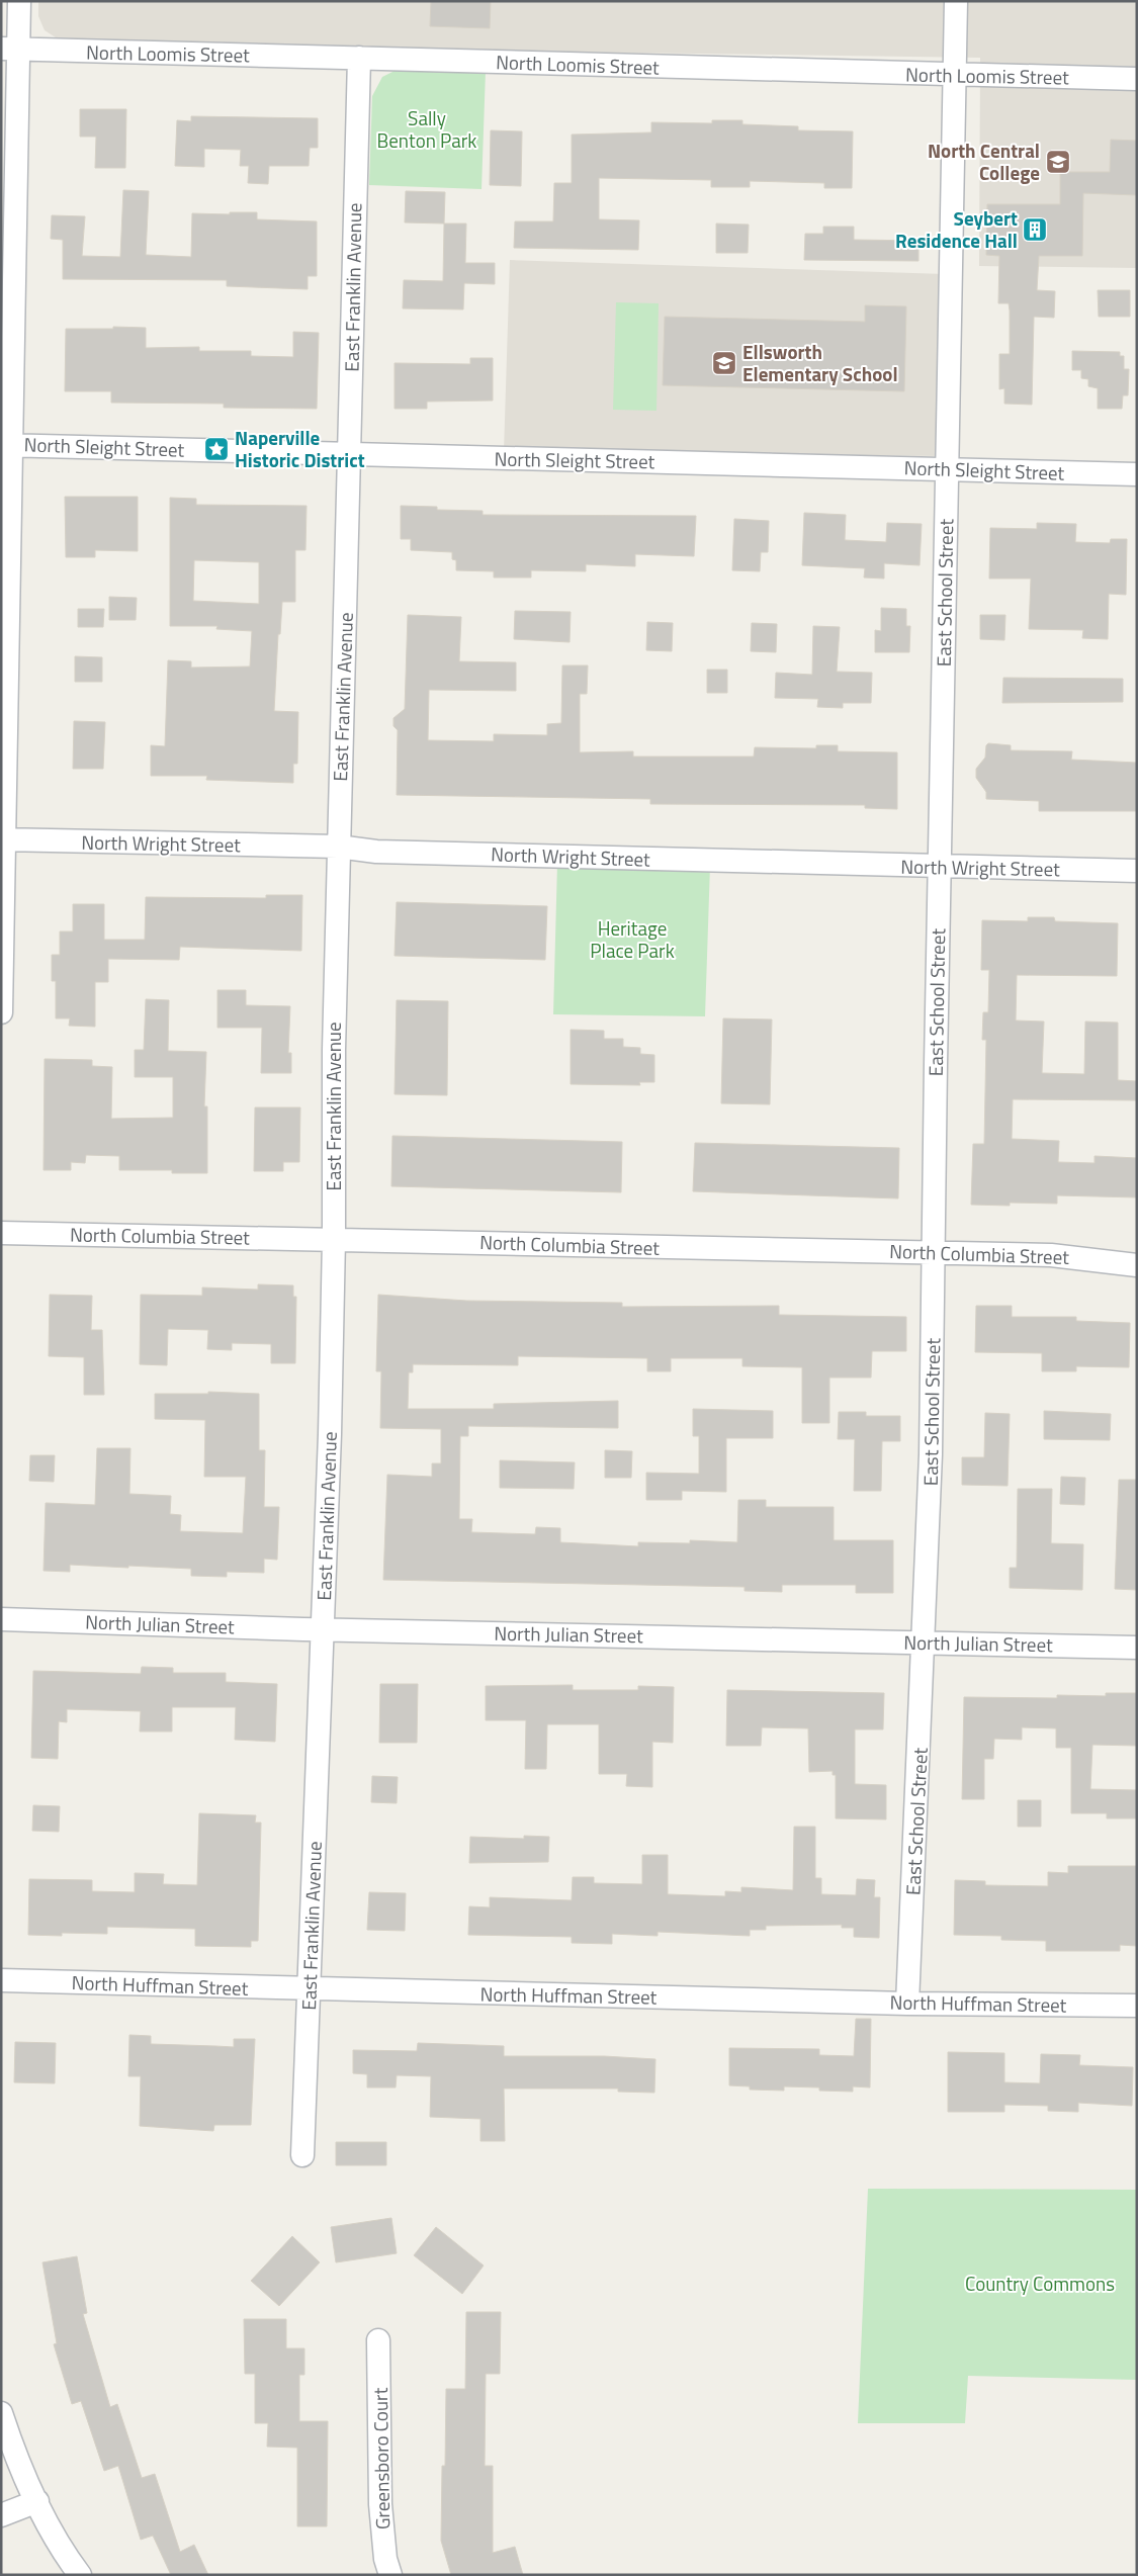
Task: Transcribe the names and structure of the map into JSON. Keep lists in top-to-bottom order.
{
  "streets": {
    "street": [
      "North Loomis Street",
      "East Franklin Avenue",
      "North Sleight Street",
      "East School Street",
      "North Wright Street",
      "North Columbia Street",
      "North Julian Street",
      "North Huffman Street",
      "Greensboro Court"
    ]
  },
  "crossings": [
    ["North Loomis Street", "East Franklin Avenue"],
    ["North Loomis Street", "East School Street"],
    ["East Franklin Avenue", "North Sleight Street"],
    ["East Franklin Avenue", "North Wright Street"],
    ["East Franklin Avenue", "North Columbia Street"],
    ["East Franklin Avenue", "North Julian Street"],
    ["East Franklin Avenue", "North Huffman Street"],
    ["North Sleight Street", "East School Street"],
    ["East School Street", "North Wright Street"],
    ["East School Street", "North Columbia Street"],
    ["East School Street", "North Julian Street"],
    ["East School Street", "North Huffman Street"]
  ],
  "parks": ["Sally Benton Park", "Heritage Place Park", "Country Commons"],
  "places": {
    "school or university": ["North Central College", "Ellsworth Elementary School"],
    "building": ["Seybert Residence Hall"],
    "place": ["Naperville Historic District"]
  }
}
